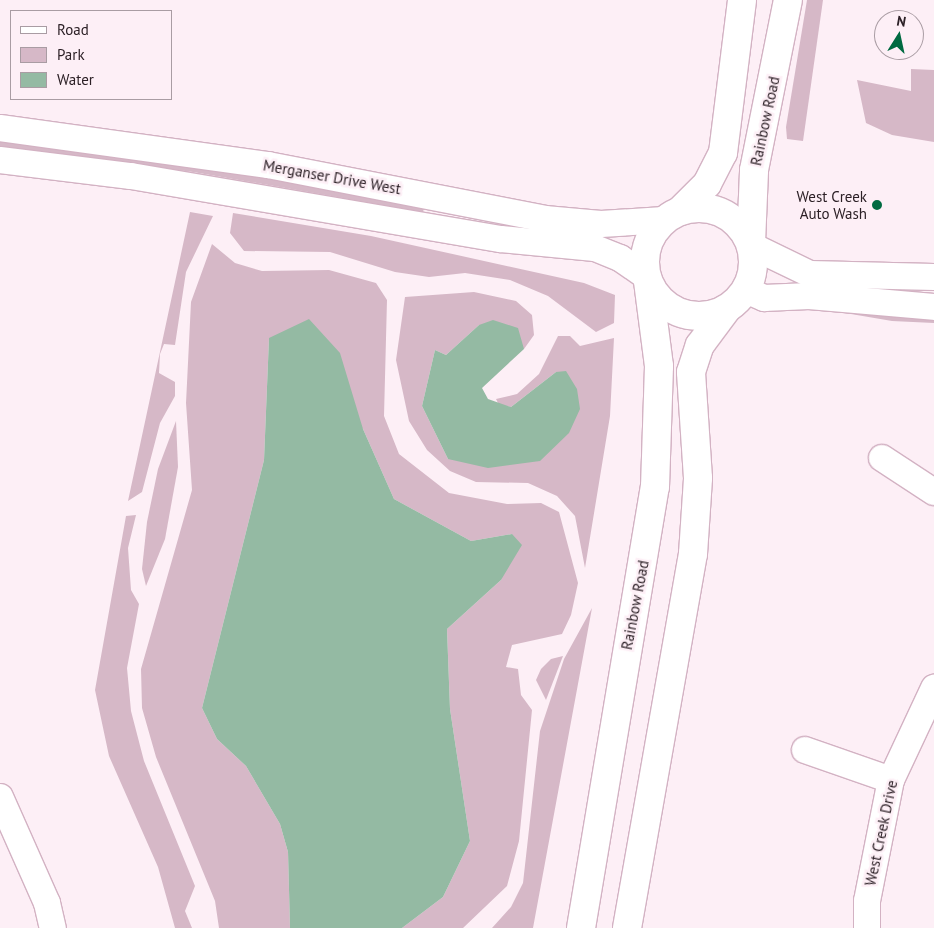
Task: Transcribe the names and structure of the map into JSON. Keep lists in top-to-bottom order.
{
  "streets": {
    "main road": ["Rainbow Road"],
    "street": ["Merganser Drive West", "West Creek Drive"]
  },
  "crossings": [
    ["Rainbow Road", "Merganser Drive West"]
  ],
  "places": ["West Creek Auto Wash"],
  "legend": ["Road", "Park", "Water"],
  "north": "top"
}
